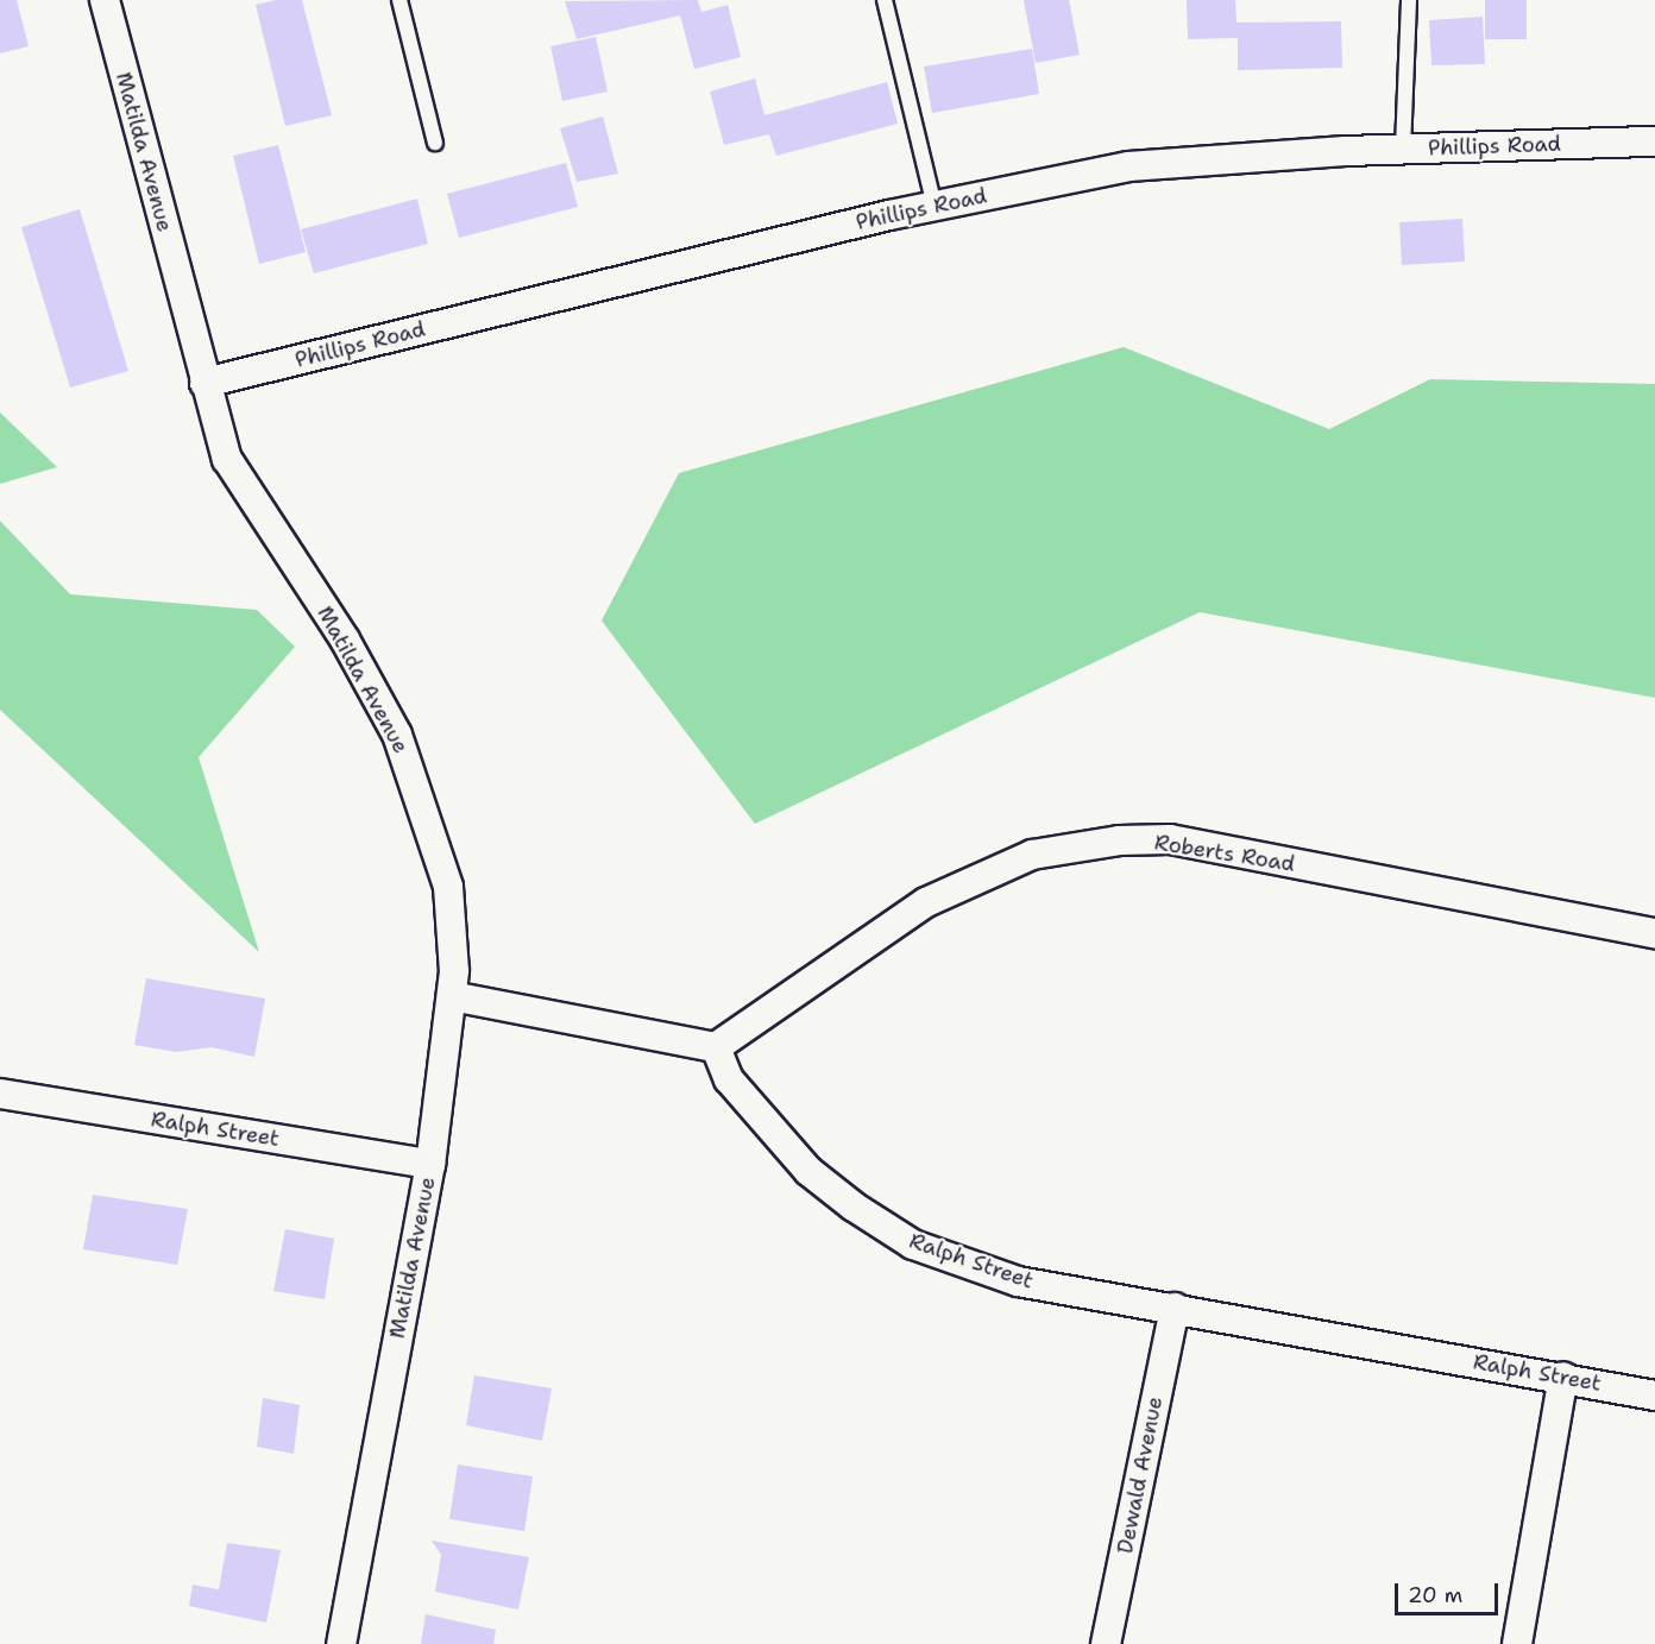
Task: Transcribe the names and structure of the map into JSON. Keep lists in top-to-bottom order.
{
  "streets": {
    "street": [
      "Phillips Road",
      "Matilda Avenue",
      "Roberts Road",
      "Ralph Street",
      "Dewald Avenue"
    ]
  },
  "crossings": [
    ["Phillips Road", "Matilda Avenue"],
    ["Matilda Avenue", "Ralph Street"],
    ["Roberts Road", "Ralph Street"],
    ["Ralph Street", "Dewald Avenue"]
  ],
  "scale_bar": "20 m"
}
